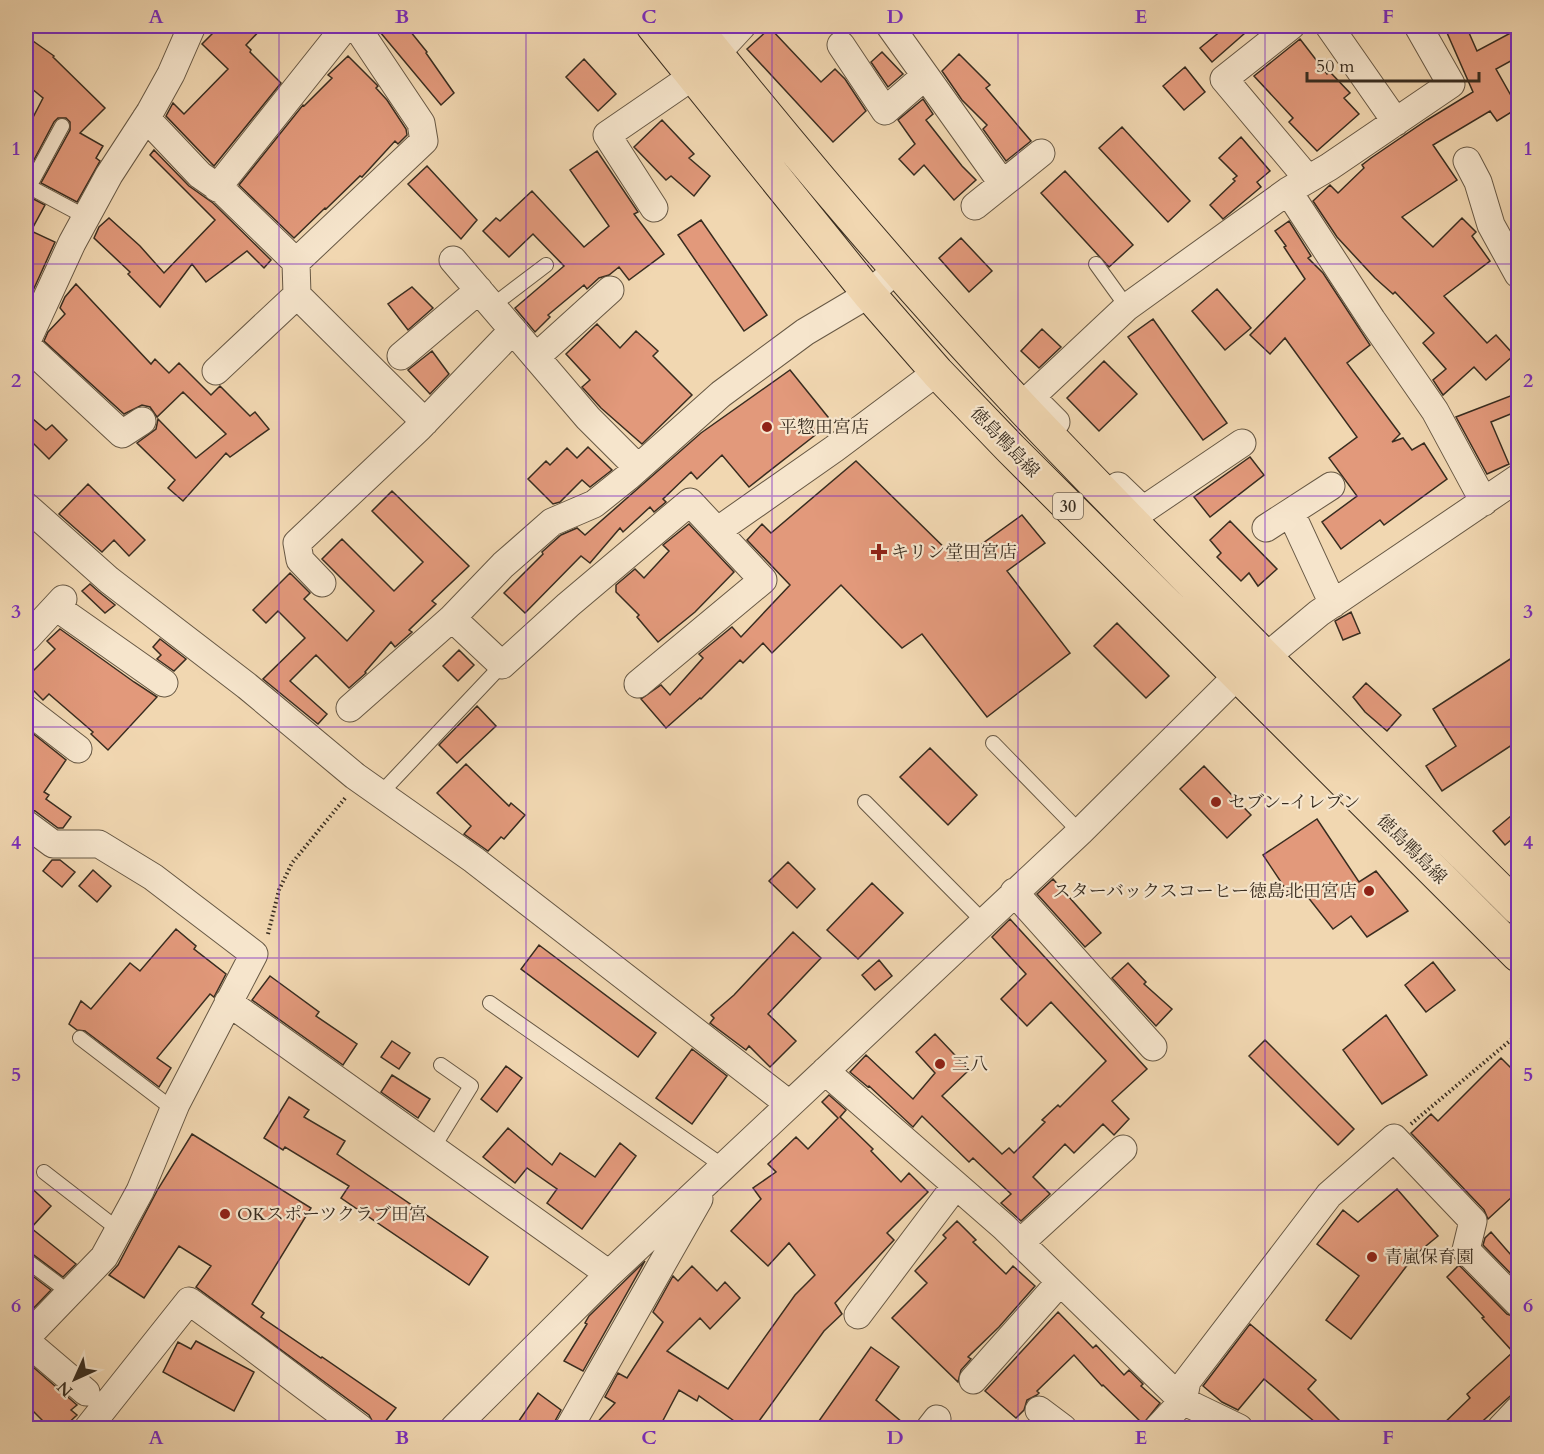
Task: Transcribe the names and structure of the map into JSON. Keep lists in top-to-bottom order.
{
  "streets": {
    "main road": ["徳島鴨島線", "30"]
  },
  "places": {
    "other": [
      "平惣田宮店",
      "セブン-イレブン",
      "スターバックスコーヒー徳島北田宮店",
      "三八",
      "OKスポーツクラブ田宮",
      "青嵐保育園"
    ],
    "health": ["キリン堂田宮店"]
  },
  "scale_bar": "50 m",
  "north": "bottom left",
  "grid": {
    "columns": [
      "A",
      "B",
      "C",
      "D",
      "E",
      "F"
    ],
    "rows": [
      "1",
      "2",
      "3",
      "4",
      "5",
      "6"
    ]
  }
}
